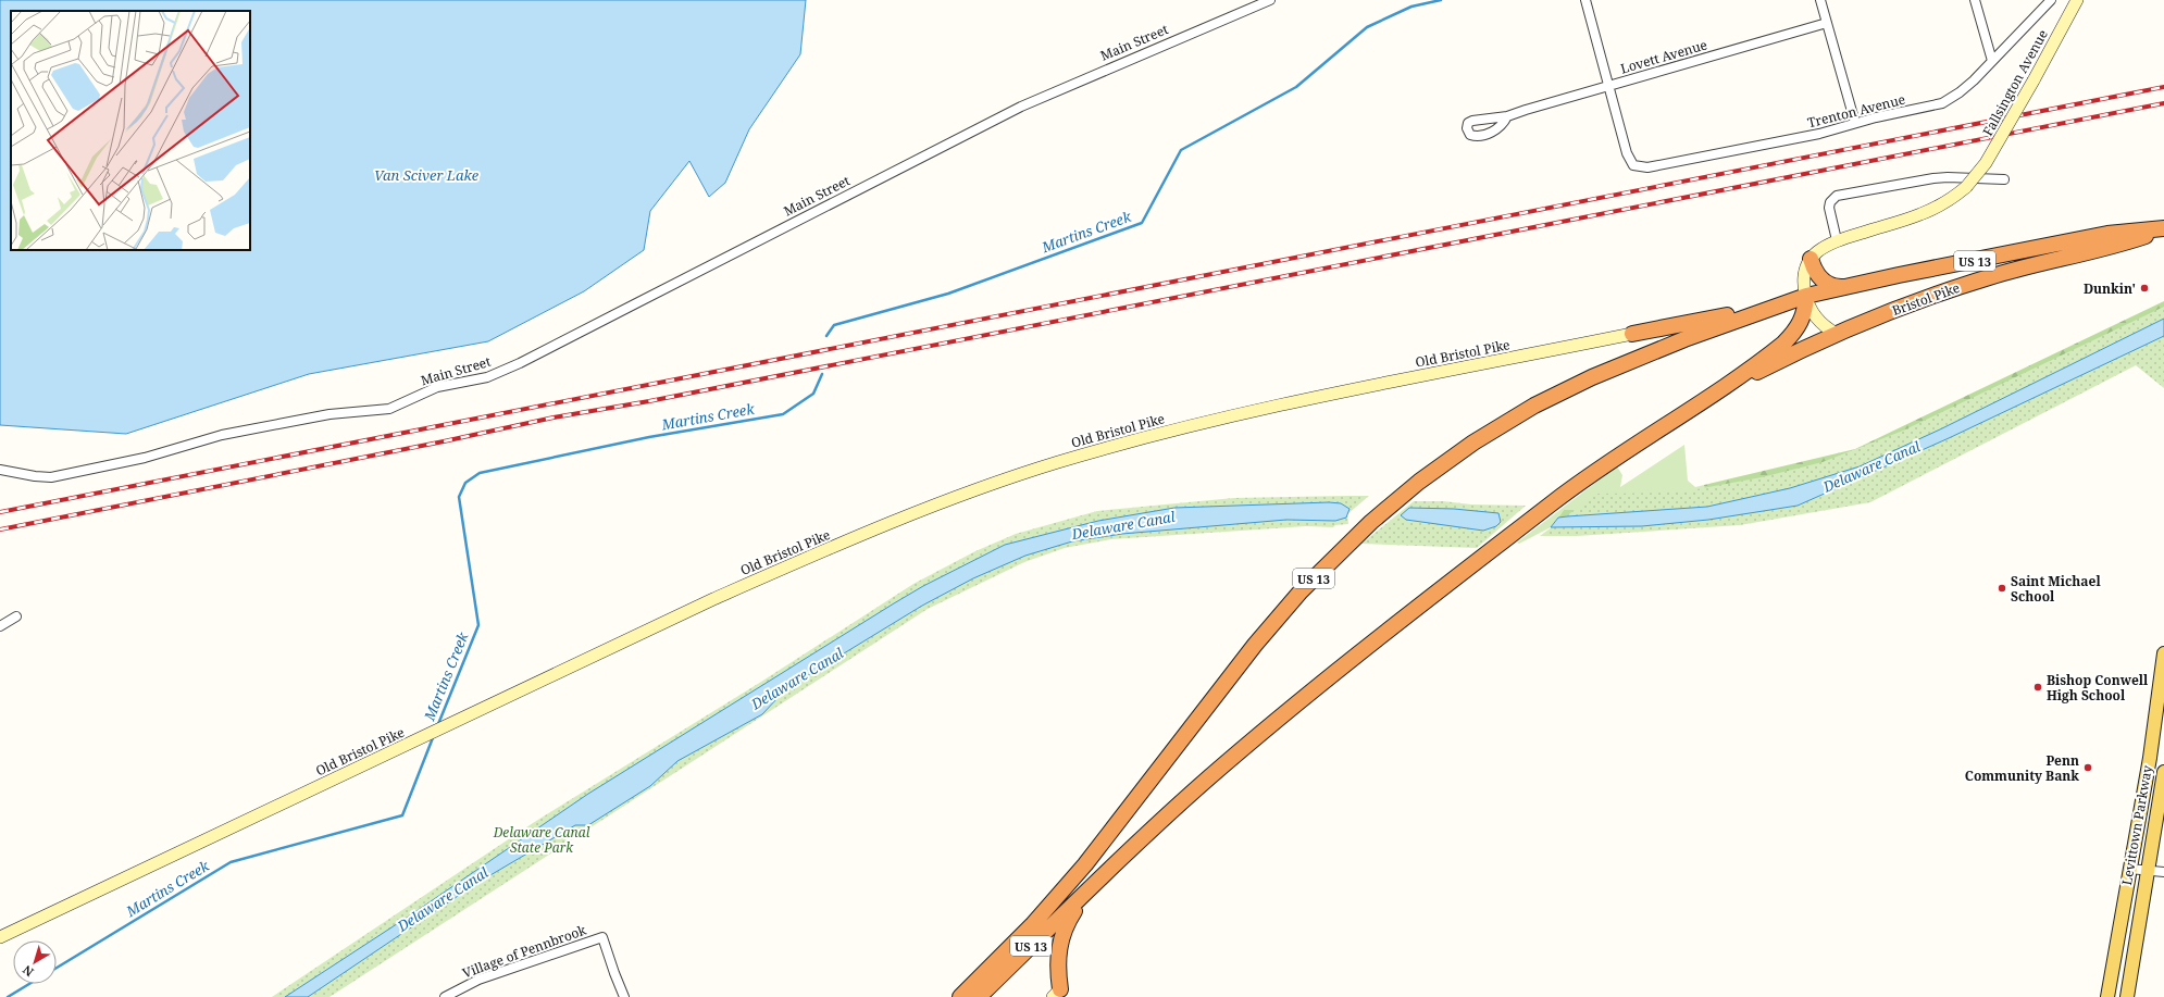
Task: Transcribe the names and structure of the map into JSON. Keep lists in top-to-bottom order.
{
  "streets": {
    "highway": ["US 13", "Bristol Pike"],
    "main road": ["Fallsington Avenue", "Old Bristol Pike", "Levittown Parkway"],
    "street": [
      "Main Street",
      "Lovett Avenue",
      "Trenton Avenue",
      "Village of Pennbrook"
    ]
  },
  "crossings": [
    ["Lovett Avenue", "Trenton Avenue"],
    ["US 13", "Bristol Pike"]
  ],
  "water": ["Van Sciver Lake", "Martins Creek", "Delaware Canal"],
  "parks": ["Delaware Canal State Park"],
  "places": [
    "Dunkin'",
    "Saint Michael School",
    "Bishop Conwell High School",
    "Penn Community Bank"
  ],
  "north": "bottom left"
}
